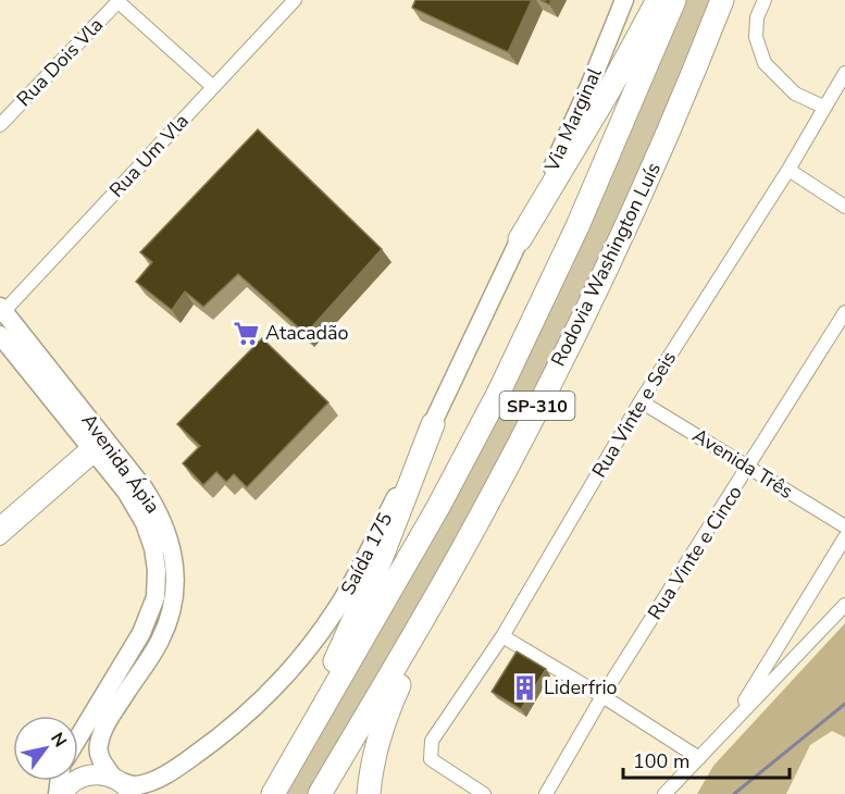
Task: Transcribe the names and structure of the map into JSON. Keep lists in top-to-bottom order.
{
  "streets": {
    "highway": ["Rodovia Washington Luís", "SP-310"],
    "street": [
      "Rua Dois Vla",
      "Via Marginal",
      "Rua Um Vla",
      "Rua Vinte e Seis",
      "Avenida Ápia",
      "Avenida Três",
      "Rua Vinte e Cinco",
      "Saída 175"
    ]
  },
  "crossings": [
    ["Via Marginal", "Saída 175"],
    ["Rua Um Vla", "Avenida Ápia"],
    ["Rua Vinte e Seis", "Avenida Três"],
    ["Avenida Ápia", "Saída 175"],
    ["Avenida Três", "Rua Vinte e Cinco"]
  ],
  "places": {
    "supermarket": ["Atacadão"],
    "building": ["Liderfrio"]
  },
  "scale_bar": "100 m",
  "north": "top right"
}
